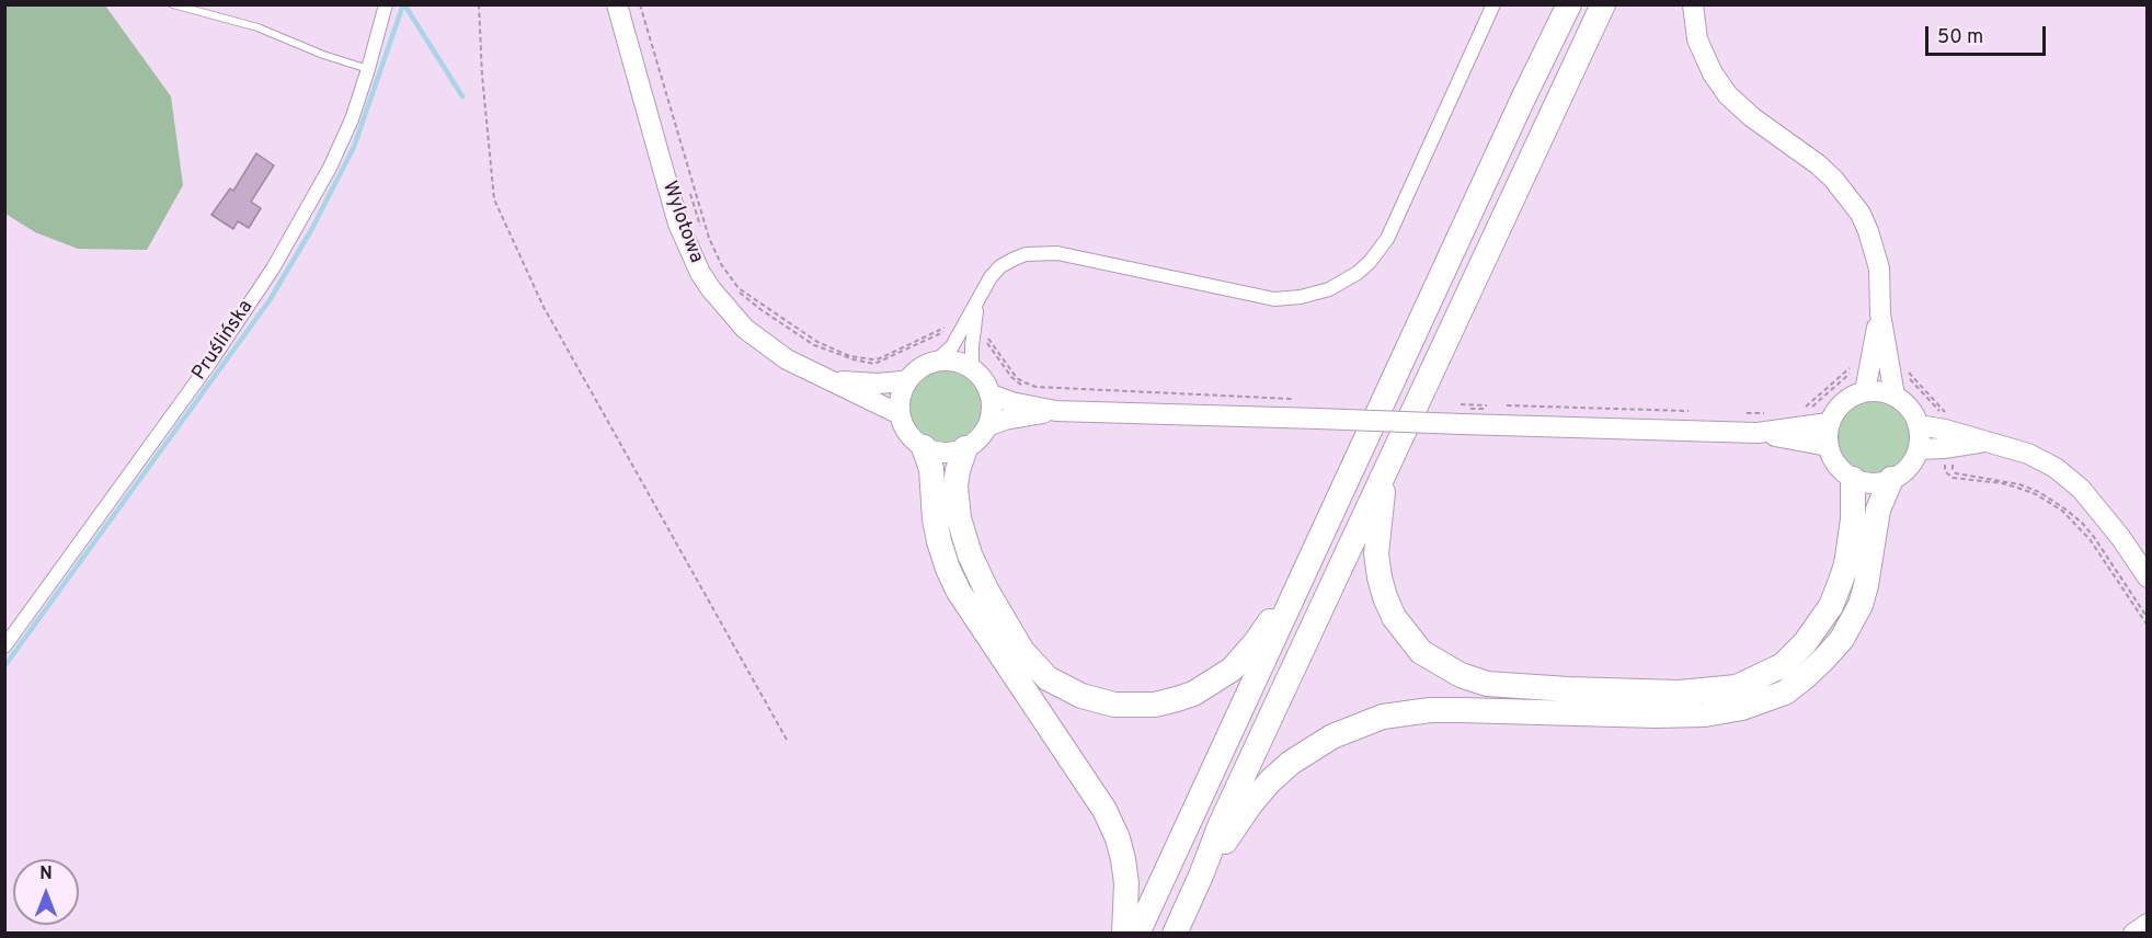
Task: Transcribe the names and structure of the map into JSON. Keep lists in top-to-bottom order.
{
  "streets": {
    "street": ["Wylotowa", "Pruślińska"]
  },
  "scale_bar": "50 m",
  "north": "top"
}
